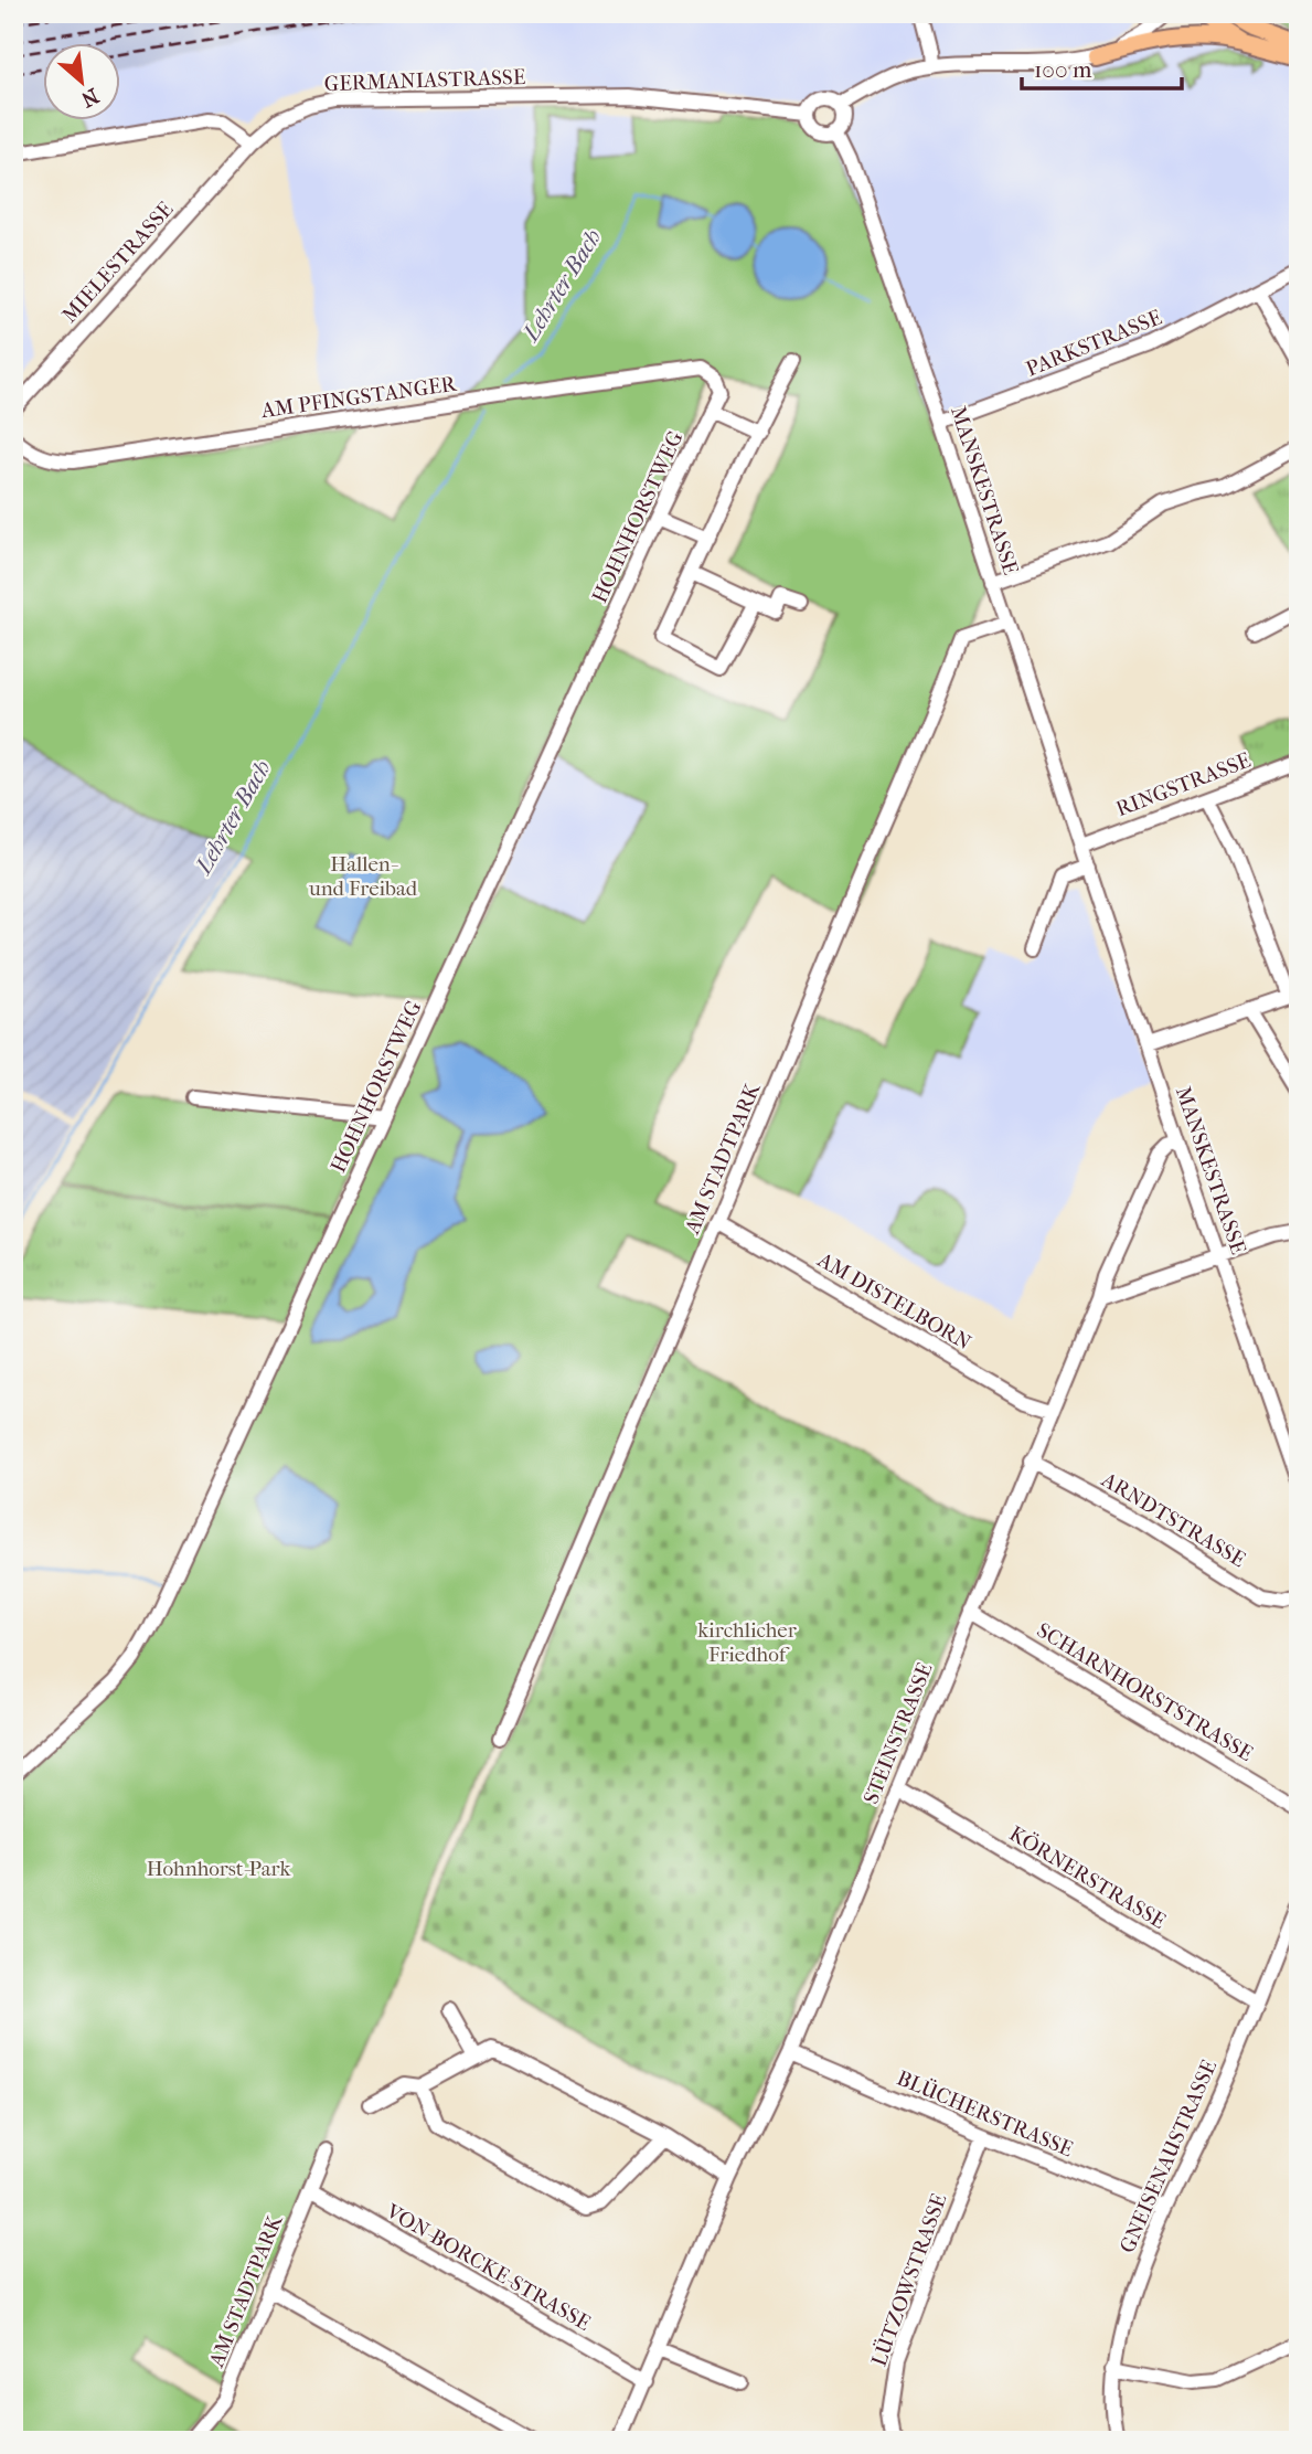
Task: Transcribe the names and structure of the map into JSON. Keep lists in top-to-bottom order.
{
  "streets": {
    "street": [
      "GERMANIASTRASSE",
      "MIELESTRASSE",
      "PARKSTRASSE",
      "AM PFINGSTANGER",
      "MANSKESTRASSE",
      "HOHNHORSTWEG",
      "RINGSTRASSE",
      "AM STADTPARK",
      "AM DISTELBORN",
      "ARNDTSTRASSE",
      "SCHARNHORSTSTRASSE",
      "STEINSTRASSE",
      "KÖRNERSTRASSE",
      "BLÜCHERSTRASSE",
      "GNEISENAUSTRASSE",
      "VON-BORCKE-STRASSE",
      "LÜTZOWSTRASSE"
    ]
  },
  "crossings": [
    ["GERMANIASTRASSE", "MIELESTRASSE"],
    ["GERMANIASTRASSE", "MANSKESTRASSE"],
    ["PARKSTRASSE", "MANSKESTRASSE"],
    ["AM PFINGSTANGER", "HOHNHORSTWEG"],
    ["MANSKESTRASSE", "RINGSTRASSE"],
    ["MANSKESTRASSE", "AM STADTPARK"],
    ["MANSKESTRASSE", "STEINSTRASSE"],
    ["AM STADTPARK", "AM DISTELBORN"],
    ["AM STADTPARK", "VON-BORCKE-STRASSE"],
    ["AM DISTELBORN", "STEINSTRASSE"],
    ["ARNDTSTRASSE", "STEINSTRASSE"],
    ["SCHARNHORSTSTRASSE", "STEINSTRASSE"],
    ["STEINSTRASSE", "KÖRNERSTRASSE"],
    ["STEINSTRASSE", "BLÜCHERSTRASSE"],
    ["STEINSTRASSE", "VON-BORCKE-STRASSE"],
    ["KÖRNERSTRASSE", "GNEISENAUSTRASSE"],
    ["BLÜCHERSTRASSE", "GNEISENAUSTRASSE"],
    ["BLÜCHERSTRASSE", "LÜTZOWSTRASSE"]
  ],
  "water": ["Lehrter Bach"],
  "parks": ["Hallen- und Freibad", "kirchlicher Friedhof", "Hohnhorst-Park"],
  "scale_bar": "100 m",
  "north": "bottom right"
}
